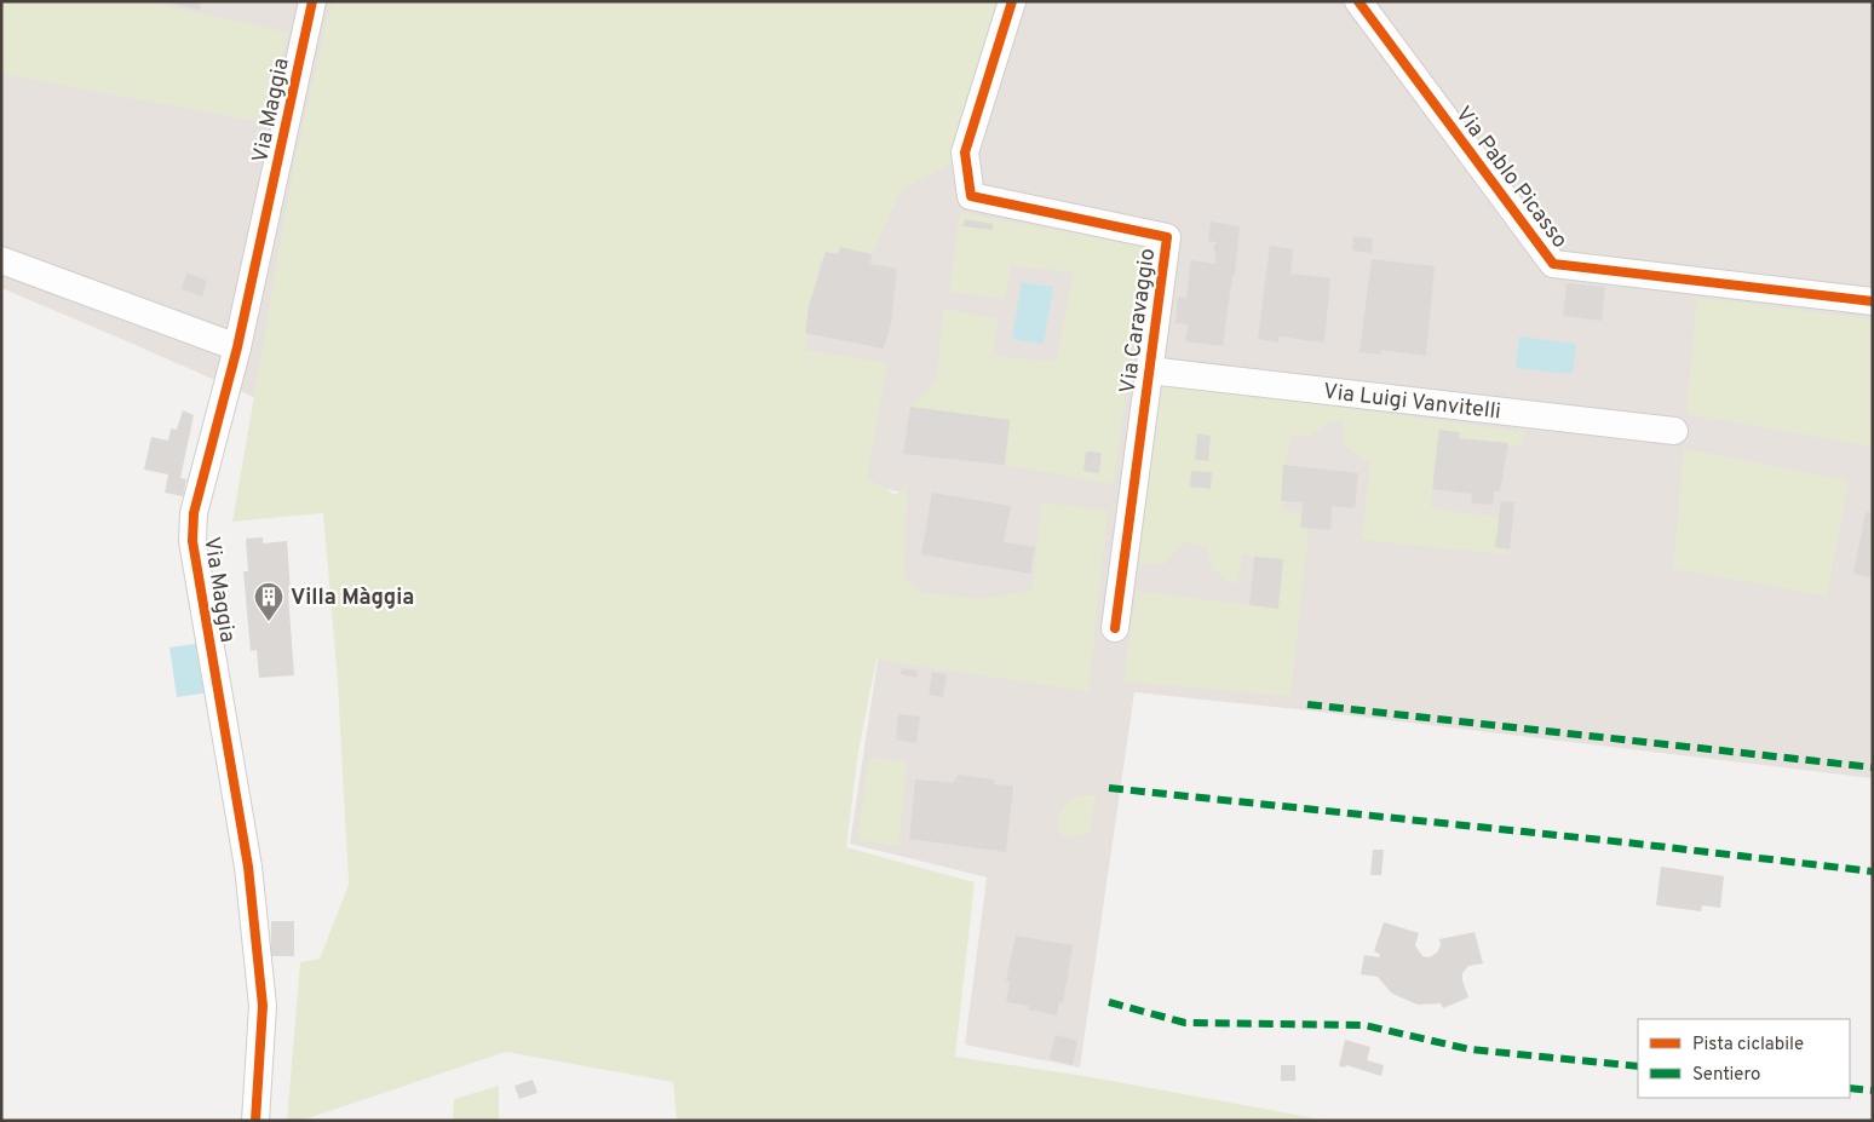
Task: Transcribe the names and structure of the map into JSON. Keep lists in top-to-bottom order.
{
  "streets": {
    "street": [
      "Via Maggia",
      "Via Pablo Picasso",
      "Via Caravaggio",
      "Via Luigi Vanvitelli"
    ]
  },
  "crossings": [
    ["Via Caravaggio", "Via Luigi Vanvitelli"]
  ],
  "places": {
    "building": ["Villa Màggia"]
  },
  "legend": ["Pista ciclabile", "Sentiero"]
}
